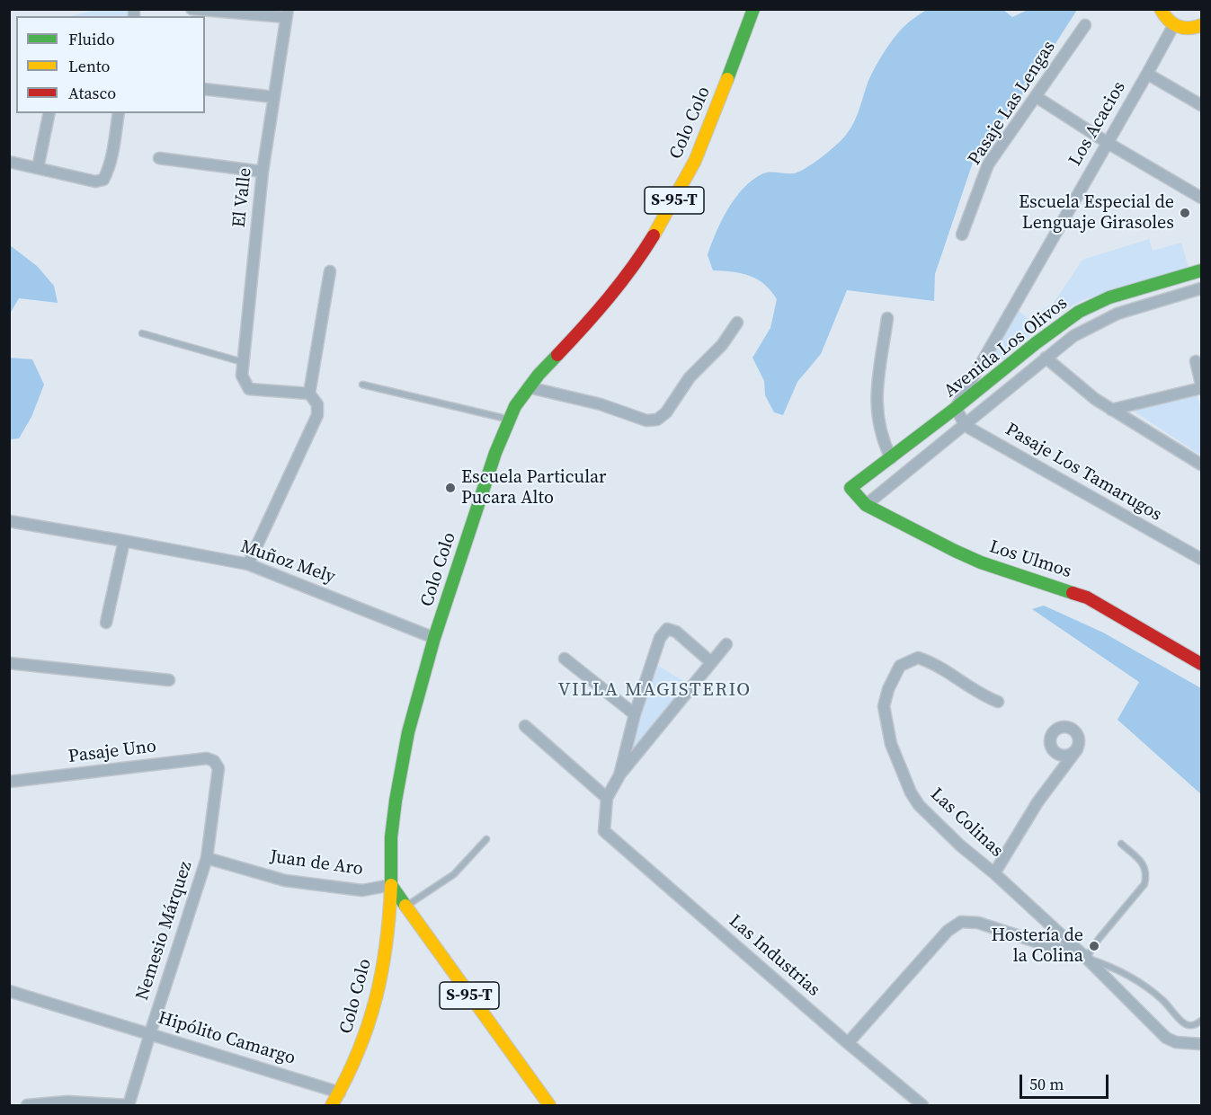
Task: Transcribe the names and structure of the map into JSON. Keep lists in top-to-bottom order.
{
  "streets": {
    "main road": [
      "Colo Colo",
      "S-95-T",
      "Avenida Los Olivos",
      "Los Ulmos"
    ],
    "street": [
      "Pasaje Las Lengas",
      "Los Acacios",
      "El Valle",
      "Pasaje Los Tamarugos",
      "Muñoz Mely",
      "Pasaje Uno",
      "Las Colinas",
      "Juan de Aro",
      "Nemesio Márquez",
      "Las Industrias",
      "Hipólito Camargo"
    ]
  },
  "crossings": [
    ["Colo Colo", "S-95-T"],
    ["Colo Colo", "Muñoz Mely"],
    ["Colo Colo", "Juan de Aro"],
    ["Colo Colo", "Hipólito Camargo"],
    ["Los Acacios", "Avenida Los Olivos"],
    ["S-95-T", "Juan de Aro"],
    ["Avenida Los Olivos", "Pasaje Los Tamarugos"],
    ["Avenida Los Olivos", "Los Ulmos"],
    ["Pasaje Uno", "Nemesio Márquez"],
    ["Las Colinas", "Las Industrias"],
    ["Juan de Aro", "Nemesio Márquez"],
    ["Nemesio Márquez", "Hipólito Camargo"]
  ],
  "districts": ["VILLA MAGISTERIO"],
  "places": ["Escuela Especial de Lenguaje Girasoles", "Escuela Particular Pucara Alto", "Hostería de la Colina"],
  "legend": ["Fluido", "Lento", "Atasco"],
  "scale_bar": "50 m"
}
